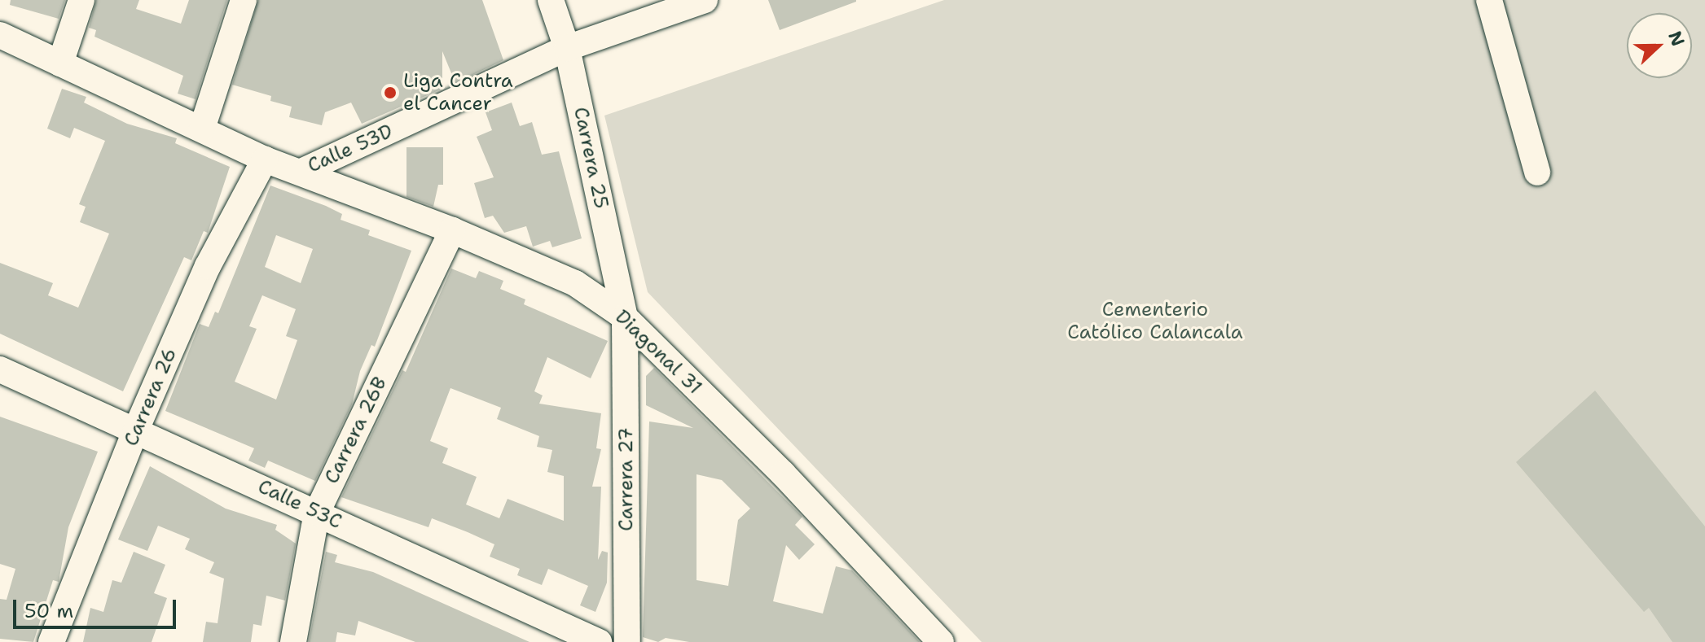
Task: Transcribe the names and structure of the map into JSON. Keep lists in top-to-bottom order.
{
  "streets": {
    "street": [
      "Calle 53D",
      "Carrera 25",
      "Diagonal 31",
      "Carrera 26",
      "Carrera 26B",
      "Carrera 27",
      "Calle 53C"
    ]
  },
  "crossings": [
    ["Calle 53D", "Carrera 25"],
    ["Calle 53D", "Diagonal 31"],
    ["Calle 53D", "Carrera 26"],
    ["Carrera 25", "Diagonal 31"],
    ["Carrera 25", "Carrera 27"],
    ["Diagonal 31", "Carrera 26B"],
    ["Diagonal 31", "Carrera 27"],
    ["Carrera 26", "Calle 53C"],
    ["Carrera 26B", "Calle 53C"]
  ],
  "parks": ["Cementerio Católico Calancala"],
  "places": ["Liga Contra el Cancer"],
  "scale_bar": "50 m",
  "north": "right"
}
